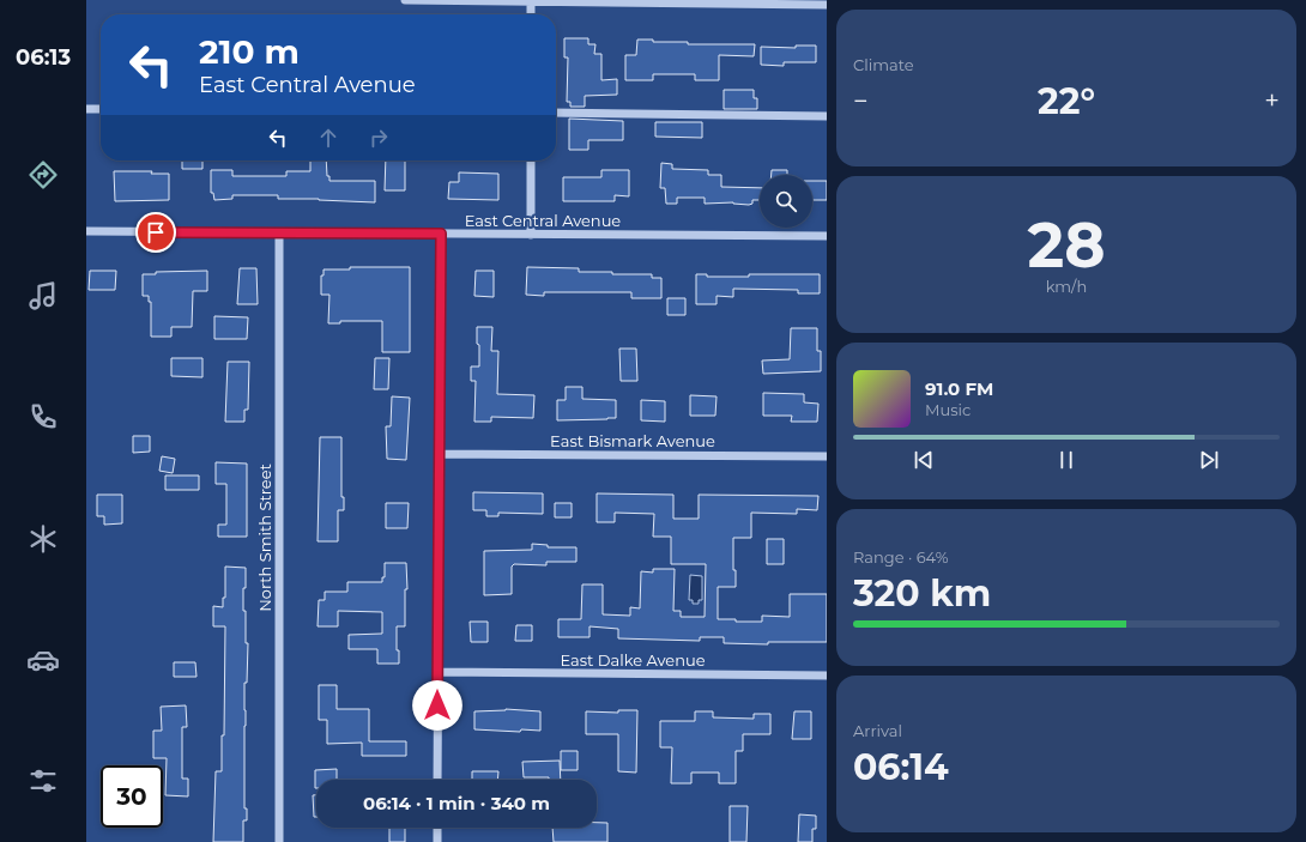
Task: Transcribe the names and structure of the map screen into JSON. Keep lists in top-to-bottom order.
{
  "streets": {
    "street": [
      "East Central Avenue",
      "East Bismark Avenue",
      "North Smith Street",
      "East Dalke Avenue"
    ]
  },
  "crossings": [
    ["East Central Avenue", "North Smith Street"]
  ],
  "page": {
    "tabs": "06:13",
    "tile": [
      "Climate",
      ["28", "km/h"],
      ["Range · 64%", "320 km"],
      ["Arrival", "06:14"]
    ],
    "turn": ["210 m", "East Central Avenue"],
    "heat": ["−", "22°", "+"],
    "song": ["91.0 FM", "Music"],
    "limit": "30",
    "trip": "06:14 · 1 min · 340 m"
  }
}
